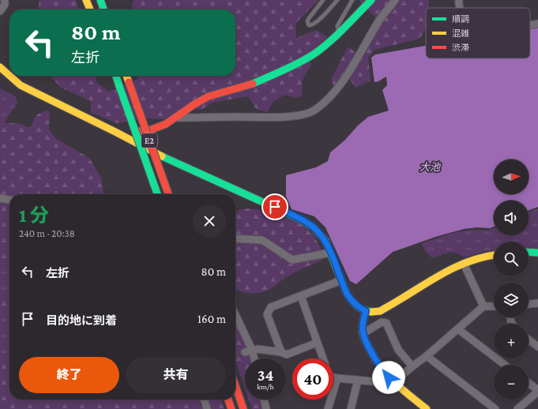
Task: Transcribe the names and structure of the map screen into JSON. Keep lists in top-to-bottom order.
{
  "streets": {
    "main road": ["E2"]
  },
  "water": ["大池"],
  "legend": ["順調", "混雑", "渋滞"],
  "north": "right",
  "page": {
    "turn": ["80 m", "左折"],
    "map_buttons": ["+", "−"],
    "heading": ["1 分", "240 m · 20:38"],
    "list": [
      {
        "name": "左折",
        "value": "80 m"
      },
      {
        "name": "目的地に到着",
        "value": "160 m"
      }
    ],
    "buttons": ["終了", "共有"],
    "speed": "34 km/h",
    "limit": "40"
  }
}
